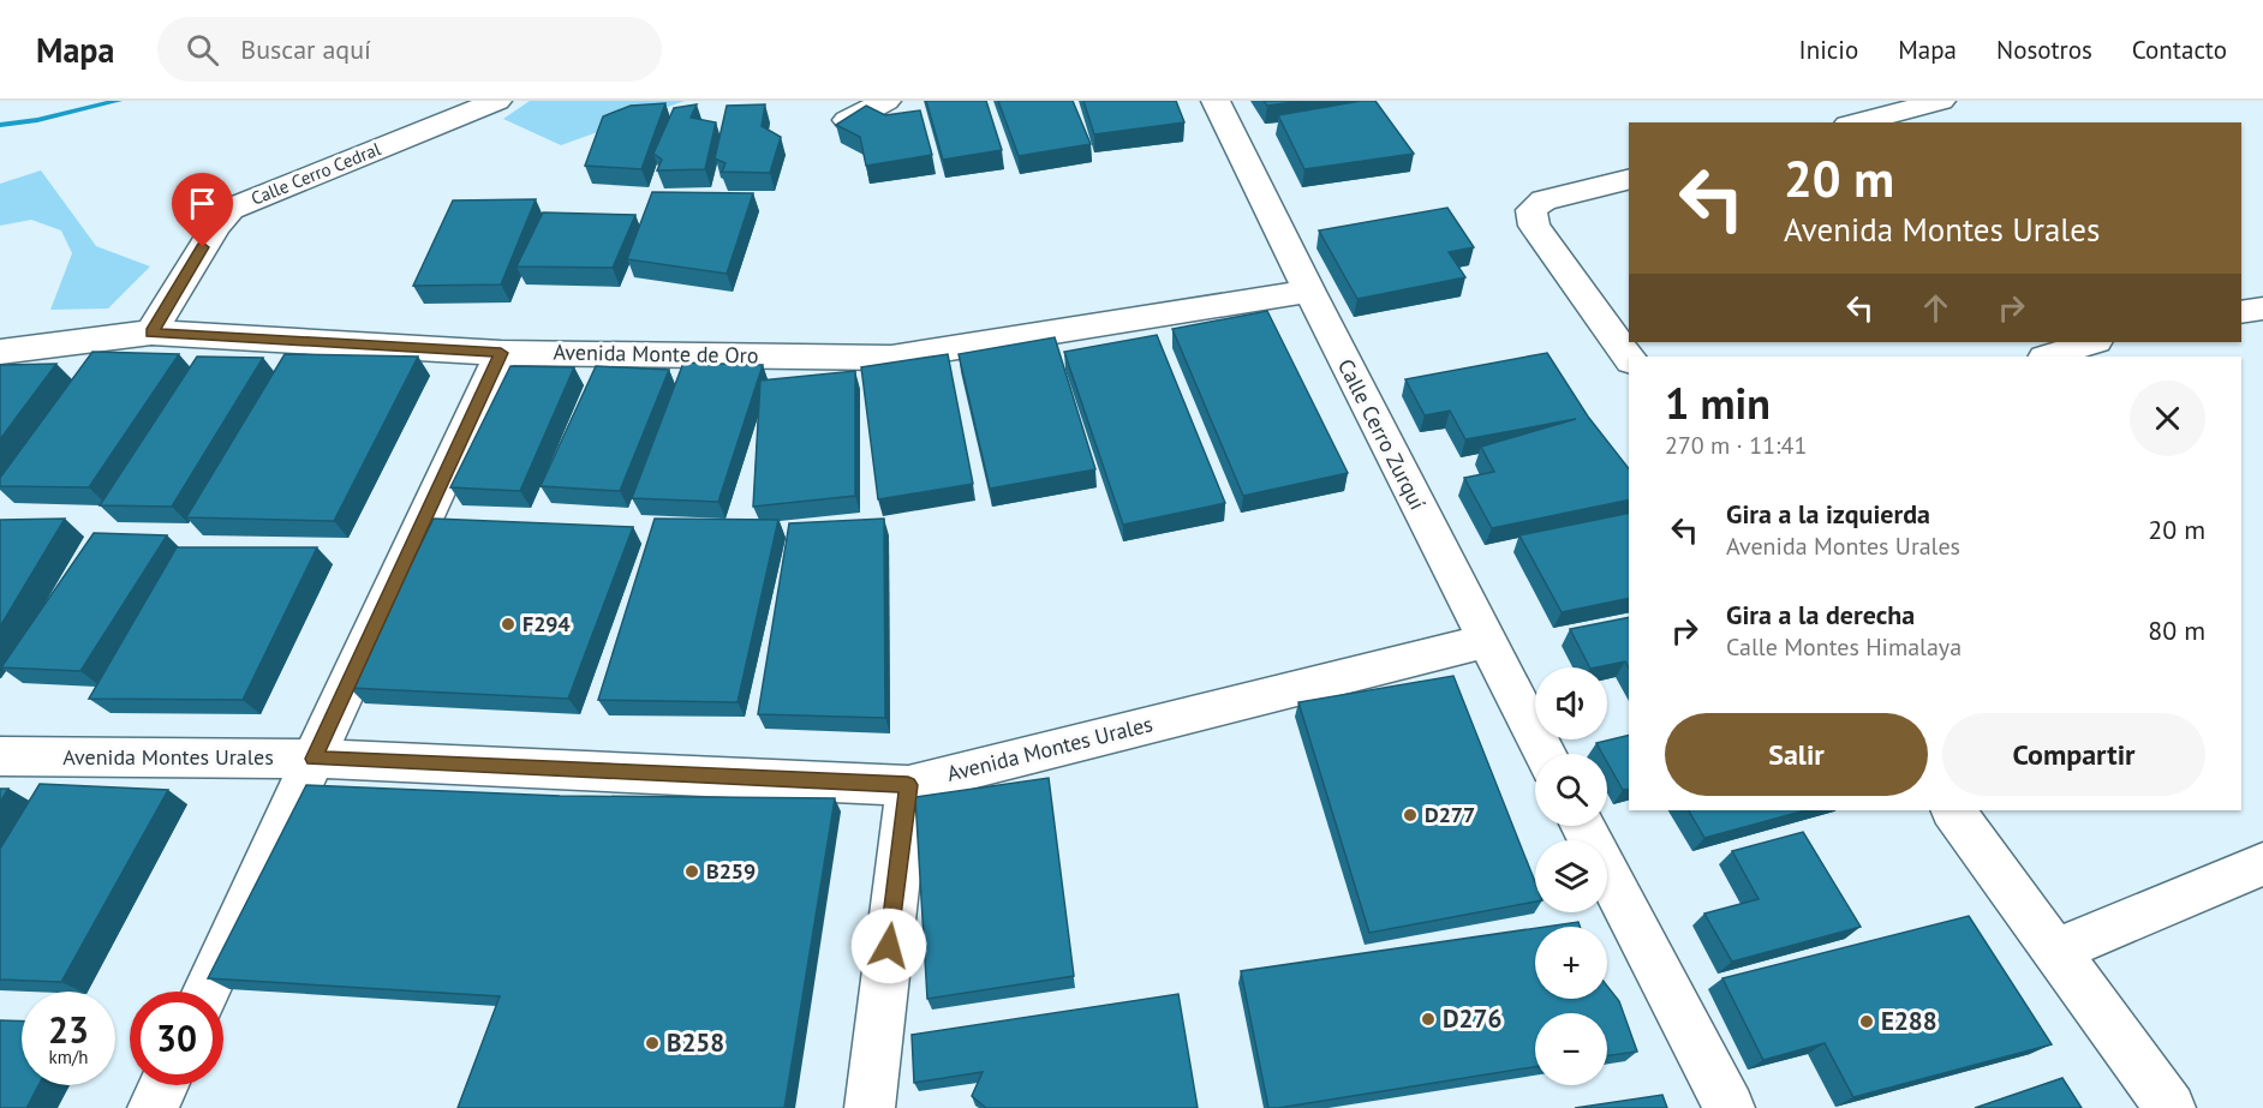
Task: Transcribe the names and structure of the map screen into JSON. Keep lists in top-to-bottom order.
{
  "streets": {
    "street": [
      "Calle Cerro Cedral",
      "Avenida Monte de Oro",
      "Calle Cerro Zurquí",
      "Avenida Montes Urales"
    ]
  },
  "crossings": [
    ["Calle Cerro Cedral", "Avenida Monte de Oro"],
    ["Avenida Monte de Oro", "Calle Cerro Zurquí"],
    ["Calle Cerro Zurquí", "Avenida Montes Urales"]
  ],
  "places": [
    "F294",
    "D277",
    "B259",
    "D276",
    "E288",
    "B258"
  ],
  "page": {
    "header": "Mapa",
    "search": "Buscar aquí",
    "nav": [
      "Inicio",
      "Mapa",
      "Nosotros",
      "Contacto"
    ],
    "turn": ["20 m", "Avenida Montes Urales"],
    "heading": ["1 min", "270 m · 11:41"],
    "list": [
      {
        "name": "Gira a la izquierda",
        "note": "Avenida Montes Urales",
        "value": "20 m"
      },
      {
        "name": "Gira a la derecha",
        "note": "Calle Montes Himalaya",
        "value": "80 m"
      }
    ],
    "map_buttons": ["+", "−"],
    "buttons": ["Salir", "Compartir"],
    "speed": "23 km/h",
    "limit": "30"
  }
}
